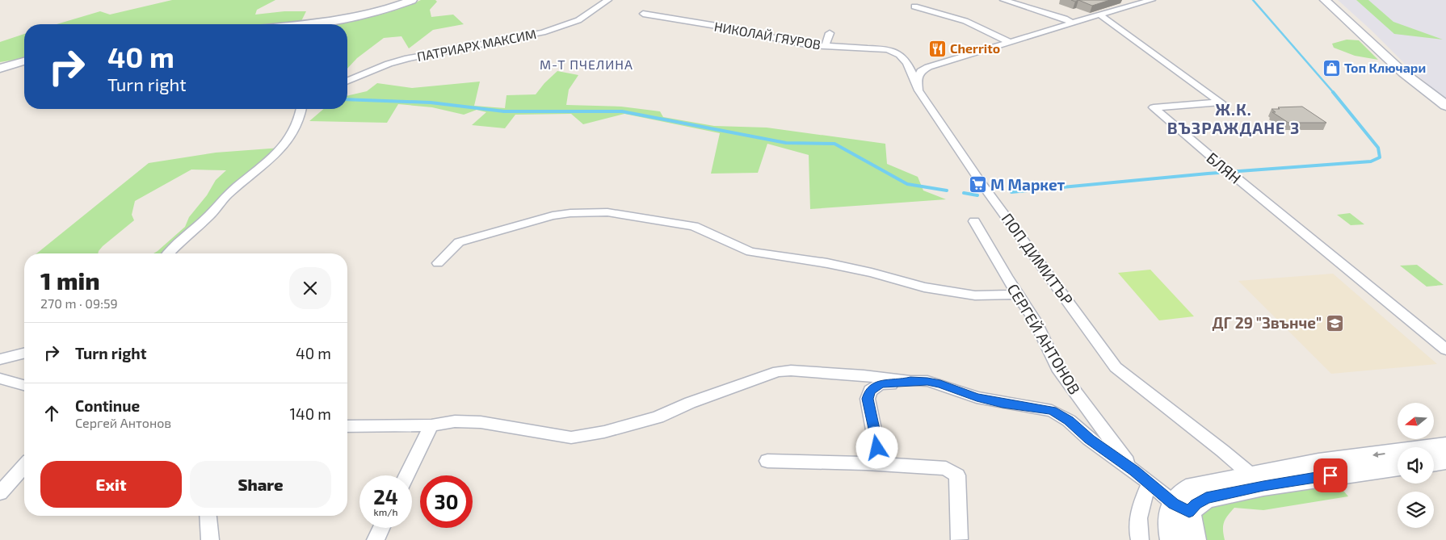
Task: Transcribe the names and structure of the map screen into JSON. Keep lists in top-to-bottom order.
{
  "streets": {
    "street": [
      "НИКОЛАЙ ГЯУРОВ",
      "ПАТРИАРХ МАКСИМ",
      "БЛЯН",
      "ПОП ДИМИТЪР",
      "СЕРГЕЙ АНТОНОВ"
    ]
  },
  "crossings": [
    ["НИКОЛАЙ ГЯУРОВ", "ПОП ДИМИТЪР"]
  ],
  "districts": ["М-Т ПЧЕЛИНА", "Ж.К. ВЪЗРАЖДАНЕ 3"],
  "places": {
    "restaurant": ["Cherrito"],
    "shop": ["Топ Ключари"],
    "supermarket": ["М Маркет"],
    "school or university": ["ДГ 29 \"Звънче\""]
  },
  "north": "left",
  "page": {
    "turn": ["40 m", "Turn right"],
    "heading": ["1 min", "270 m · 09:59"],
    "list": [
      {
        "name": "Turn right",
        "value": "40 m"
      },
      {
        "name": "Continue",
        "note": "Сергей Антонов",
        "value": "140 m"
      }
    ],
    "buttons": ["Exit", "Share"],
    "speed": "24 km/h",
    "limit": "30"
  }
}
